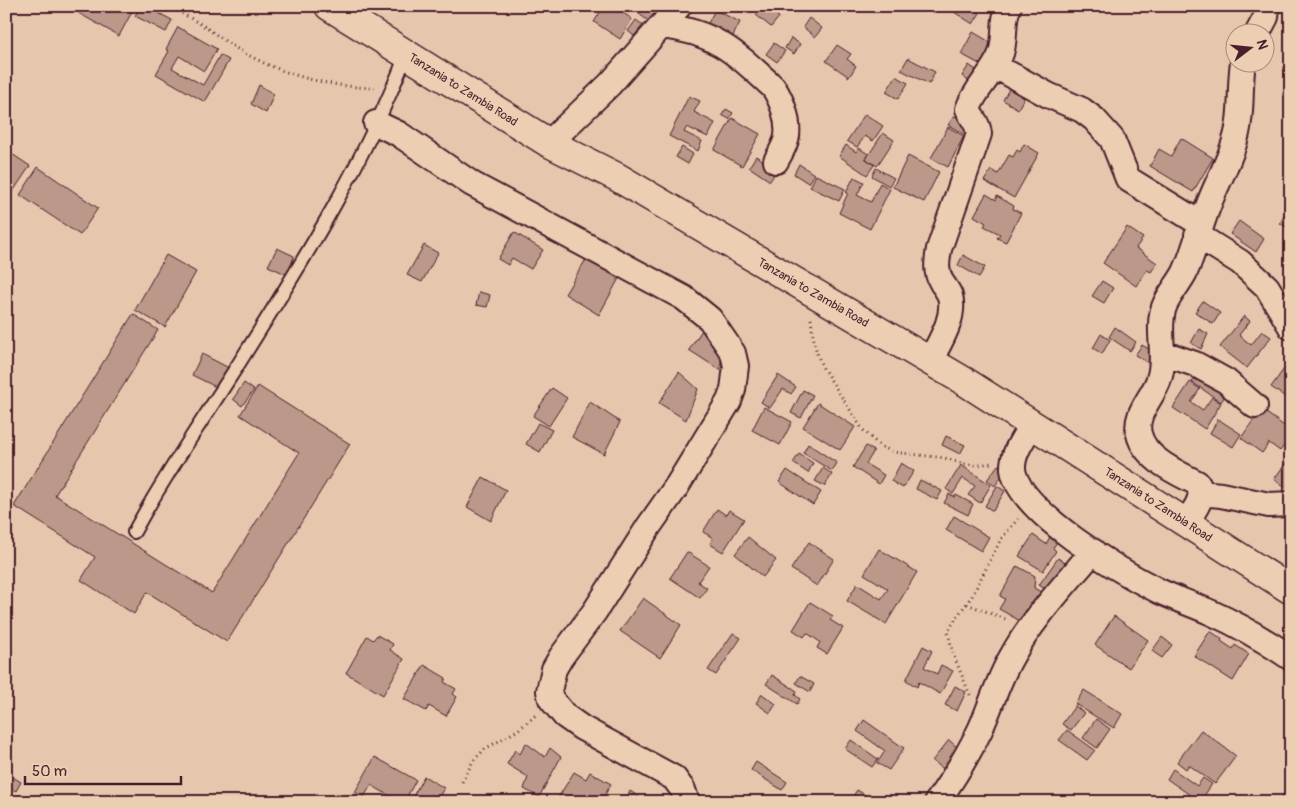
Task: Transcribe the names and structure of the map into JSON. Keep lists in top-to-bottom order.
{
  "streets": {
    "highway": ["Tanzania to Zambia Road"]
  },
  "scale_bar": "50 m",
  "north": "right"
}
